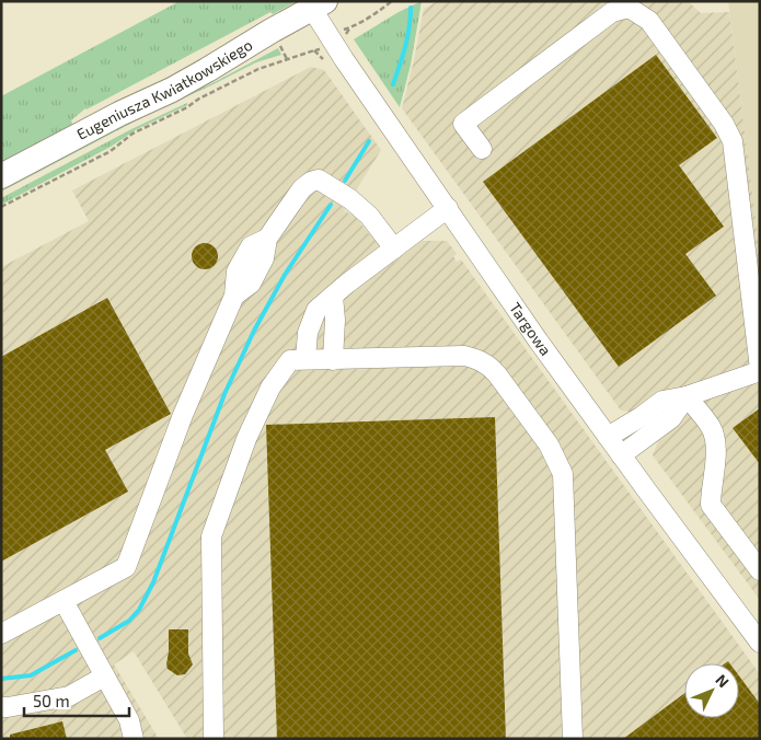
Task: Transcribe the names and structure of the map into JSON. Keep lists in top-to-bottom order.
{
  "streets": {
    "main road": ["Eugeniusza Kwiatkowskiego"],
    "street": ["Targowa"]
  },
  "crossings": [
    ["Eugeniusza Kwiatkowskiego", "Targowa"]
  ],
  "scale_bar": "50 m",
  "north": "top right"
}
